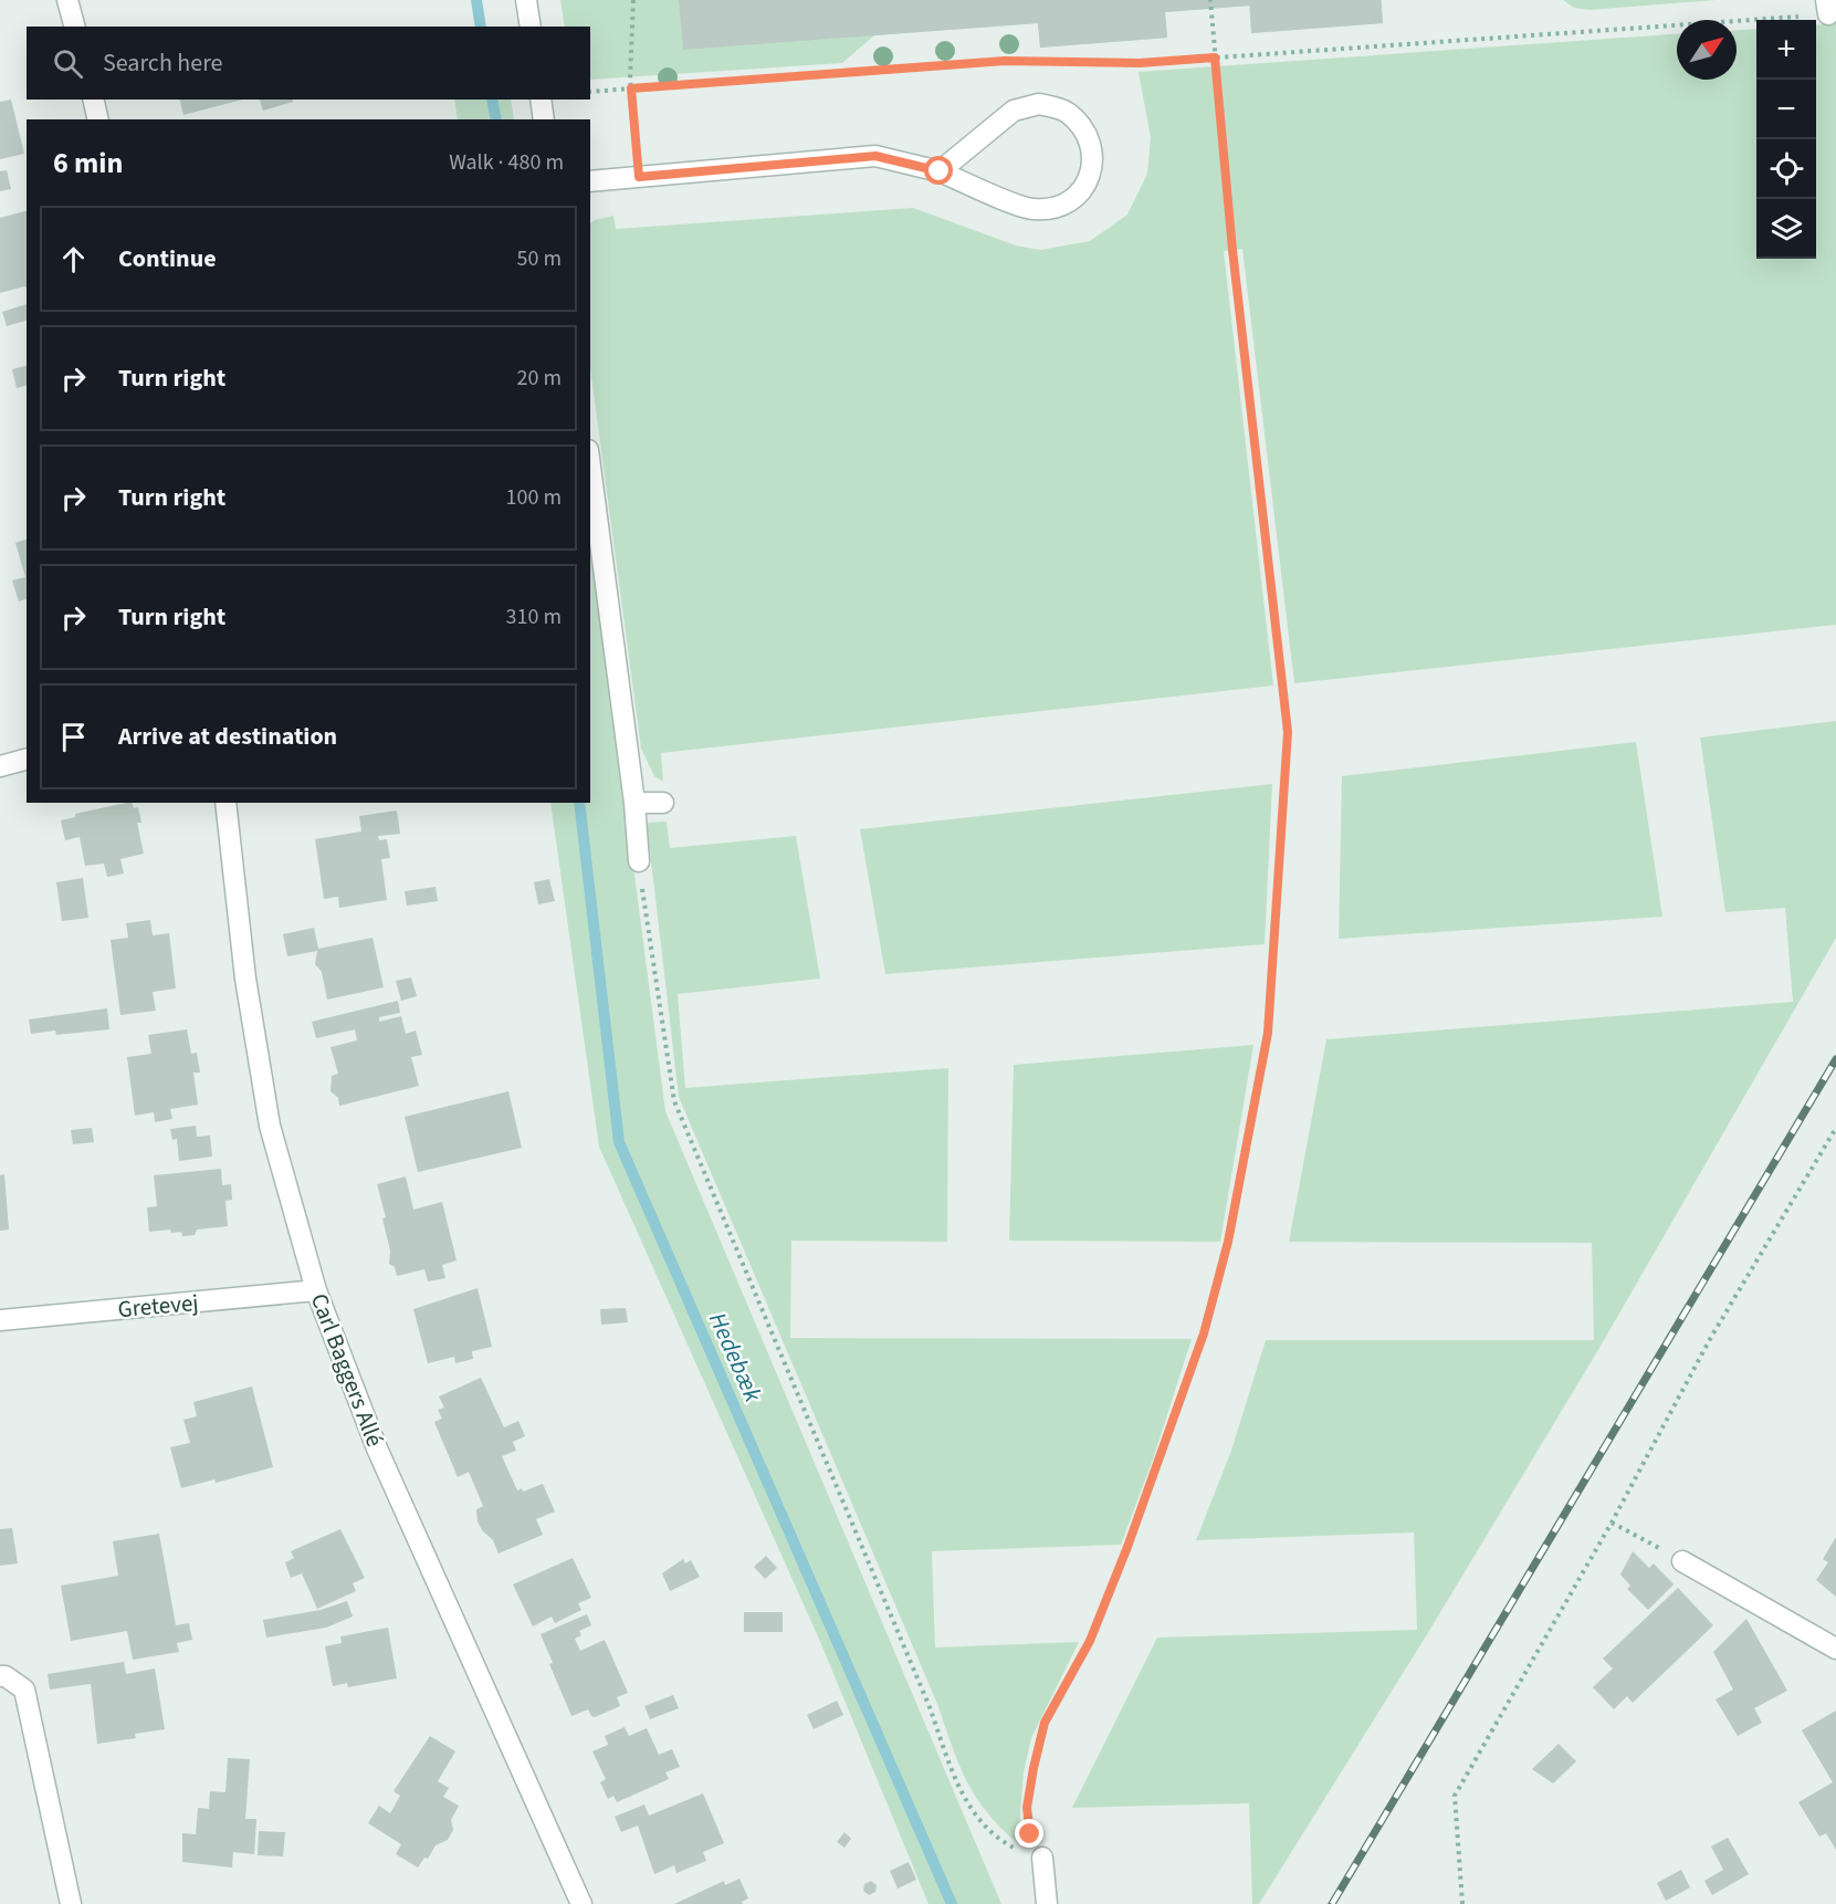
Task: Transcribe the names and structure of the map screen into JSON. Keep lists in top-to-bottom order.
{
  "streets": {
    "street": ["Gretevej", "Carl Baggers Allé"]
  },
  "crossings": [
    ["Gretevej", "Carl Baggers Allé"]
  ],
  "water": ["Hedebæk"],
  "north": "top right",
  "page": {
    "map_buttons": ["+", "−"],
    "search": "Search here",
    "heading": ["6 min", "Walk · 480 m"],
    "list": [
      ["Continue", "50 m"],
      ["Turn right", "20 m"],
      ["Turn right", "100 m"],
      ["Turn right", "310 m"],
      "Arrive at destination"
    ]
  }
}
